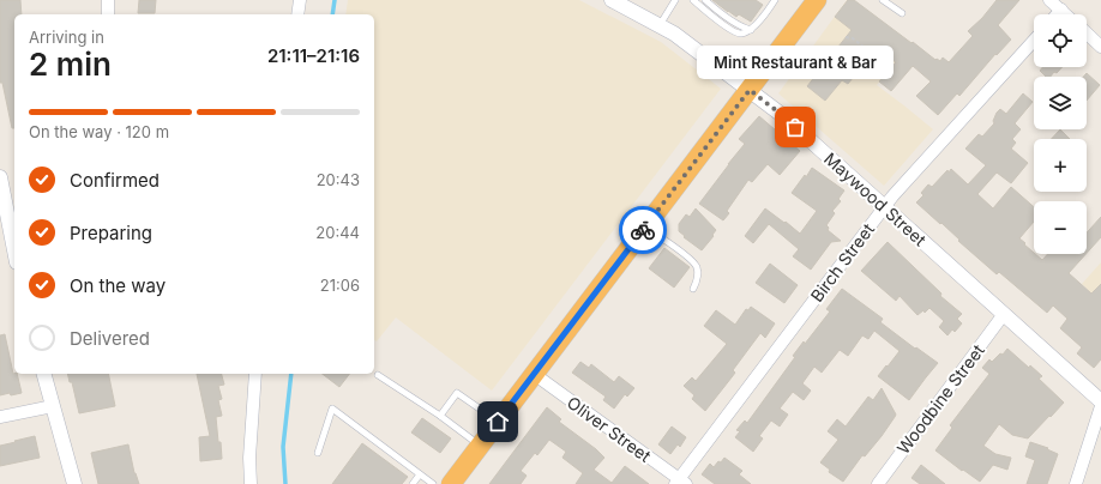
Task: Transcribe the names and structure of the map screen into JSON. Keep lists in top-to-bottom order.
{
  "streets": {
    "street": [
      "Maywood Street",
      "Birch Street",
      "Woodbine Street",
      "Oliver Street"
    ]
  },
  "crossings": [
    ["Maywood Street", "Birch Street"],
    ["Maywood Street", "Woodbine Street"],
    ["Birch Street", "Oliver Street"]
  ],
  "places": ["Mint Restaurant & Bar"],
  "page": {
    "map_buttons": ["+", "−"],
    "heading": ["2 min", "Arriving in", "21:11–21:16"],
    "bubble": "Mint Restaurant & Bar",
    "bar": "On the way · 120 m",
    "list": [
      ["Confirmed", "20:43"],
      ["Preparing", "20:44"],
      ["On the way", "21:06"],
      "Delivered"
    ]
  }
}
